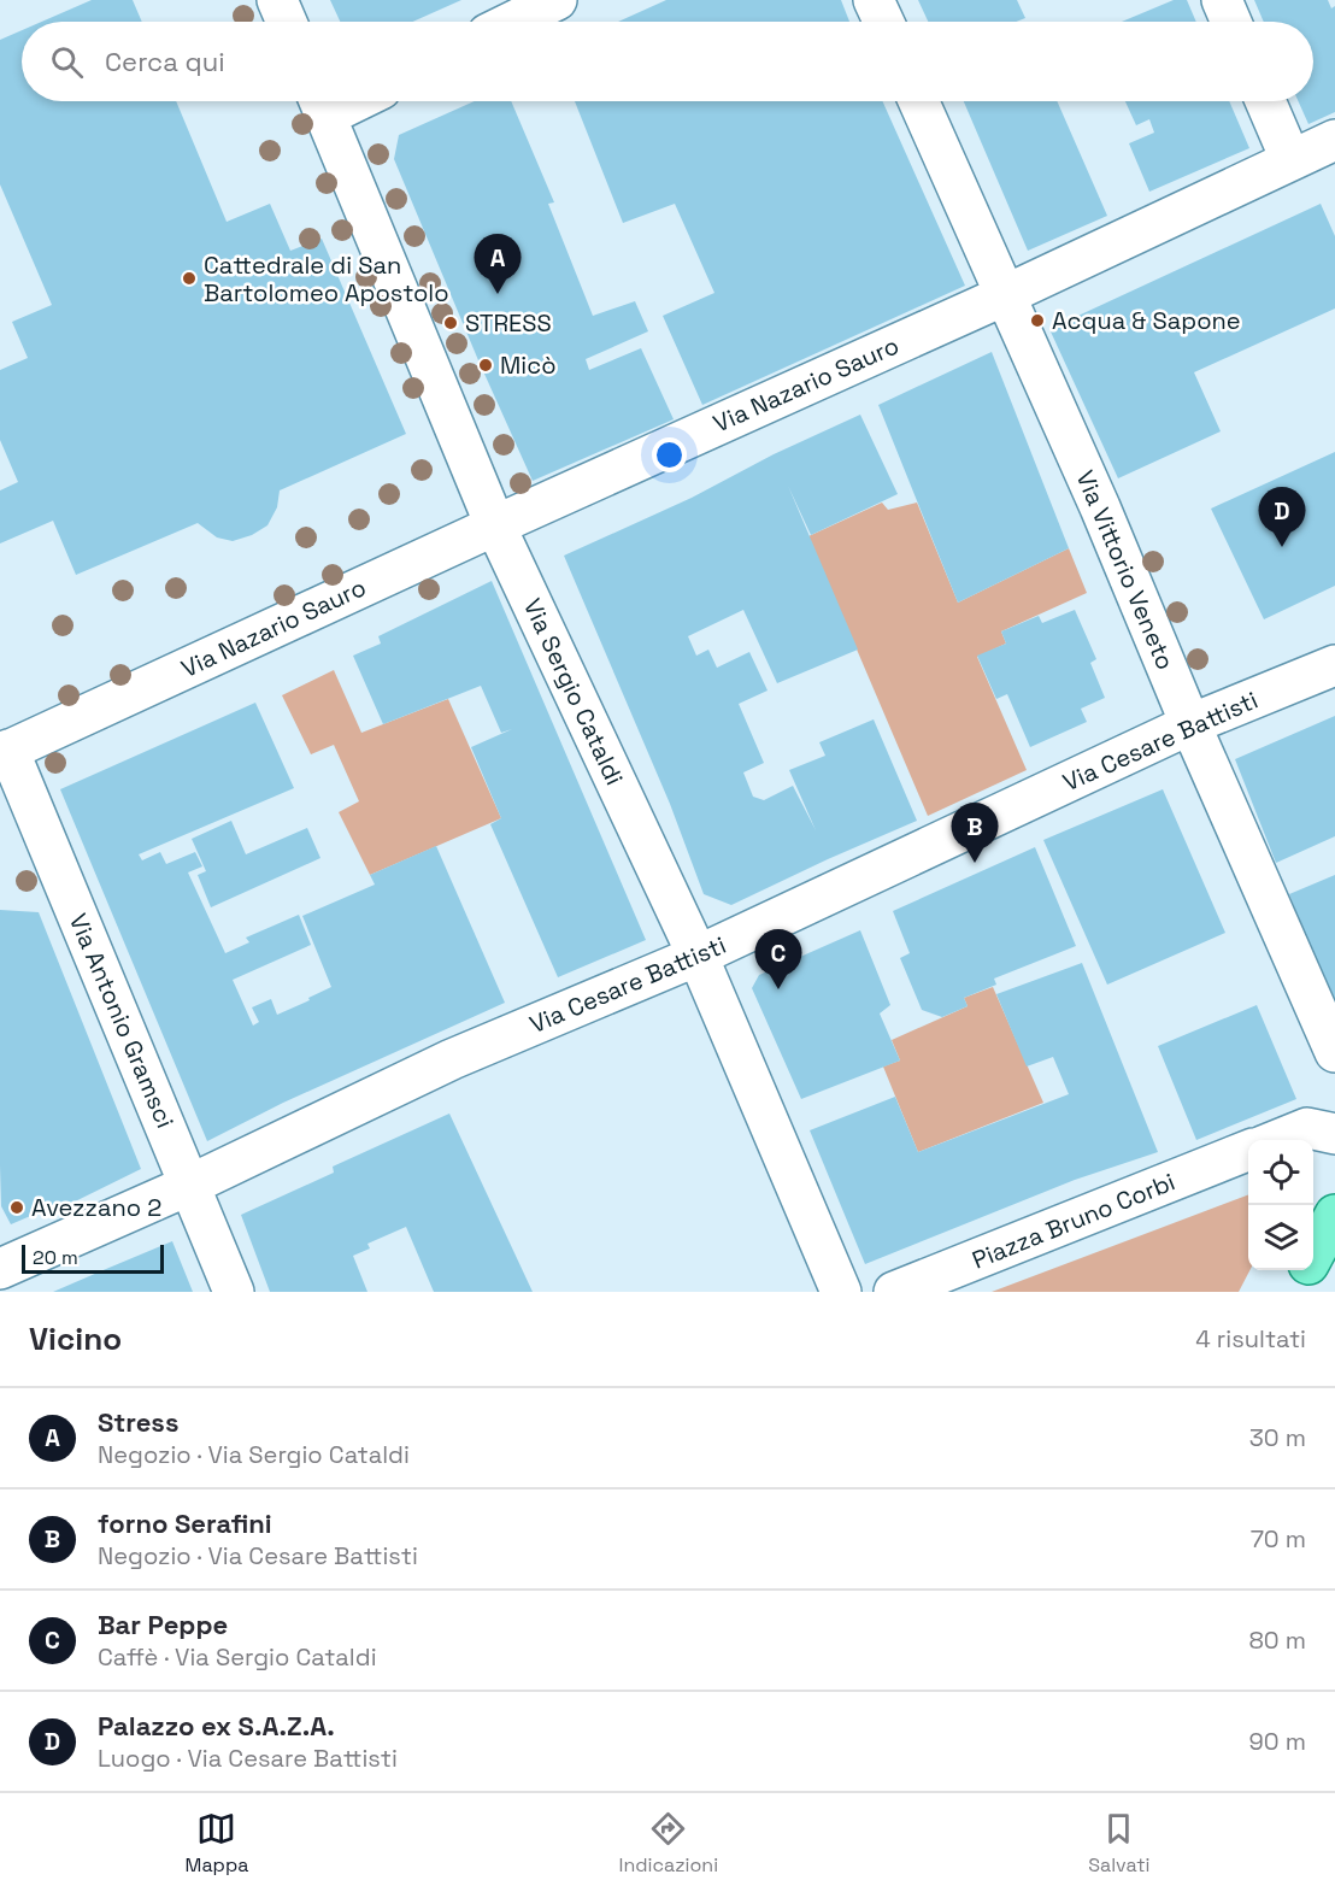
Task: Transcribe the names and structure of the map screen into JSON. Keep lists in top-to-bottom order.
{
  "streets": {
    "street": [
      "Via Nazario Sauro",
      "Via Vittorio Veneto",
      "Via Sergio Cataldi",
      "Via Cesare Battisti",
      "Via Antonio Gramsci",
      "Piazza Bruno Corbi"
    ]
  },
  "crossings": [
    ["Via Nazario Sauro", "Via Vittorio Veneto"],
    ["Via Nazario Sauro", "Via Sergio Cataldi"],
    ["Via Nazario Sauro", "Via Antonio Gramsci"],
    ["Via Vittorio Veneto", "Via Cesare Battisti"],
    ["Via Sergio Cataldi", "Via Cesare Battisti"],
    ["Via Cesare Battisti", "Via Antonio Gramsci"]
  ],
  "places": [
    "Cattedrale di San Bartolomeo Apostolo",
    "Acqua & Sapone",
    "STRESS",
    "Micò",
    "Avezzano 2"
  ],
  "scale_bar": "20 m",
  "page": {
    "search": "Cerca qui",
    "pins": [
      "A",
      "D",
      "B",
      "C"
    ],
    "scale": "20 m",
    "heading": ["Vicino", "4 risultati"],
    "list": [
      {
        "mark": "A",
        "name": "Stress",
        "note": "Negozio · Via Sergio Cataldi",
        "value": "30 m"
      },
      {
        "mark": "B",
        "name": "forno Serafini",
        "note": "Negozio · Via Cesare Battisti",
        "value": "70 m"
      },
      {
        "mark": "C",
        "name": "Bar Peppe",
        "note": "Caffè · Via Sergio Cataldi",
        "value": "80 m"
      },
      {
        "mark": "D",
        "name": "Palazzo ex S.A.Z.A.",
        "note": "Luogo · Via Cesare Battisti",
        "value": "90 m"
      }
    ],
    "nav": ["Mappa", "Indicazioni", "Salvati"]
  }
}
